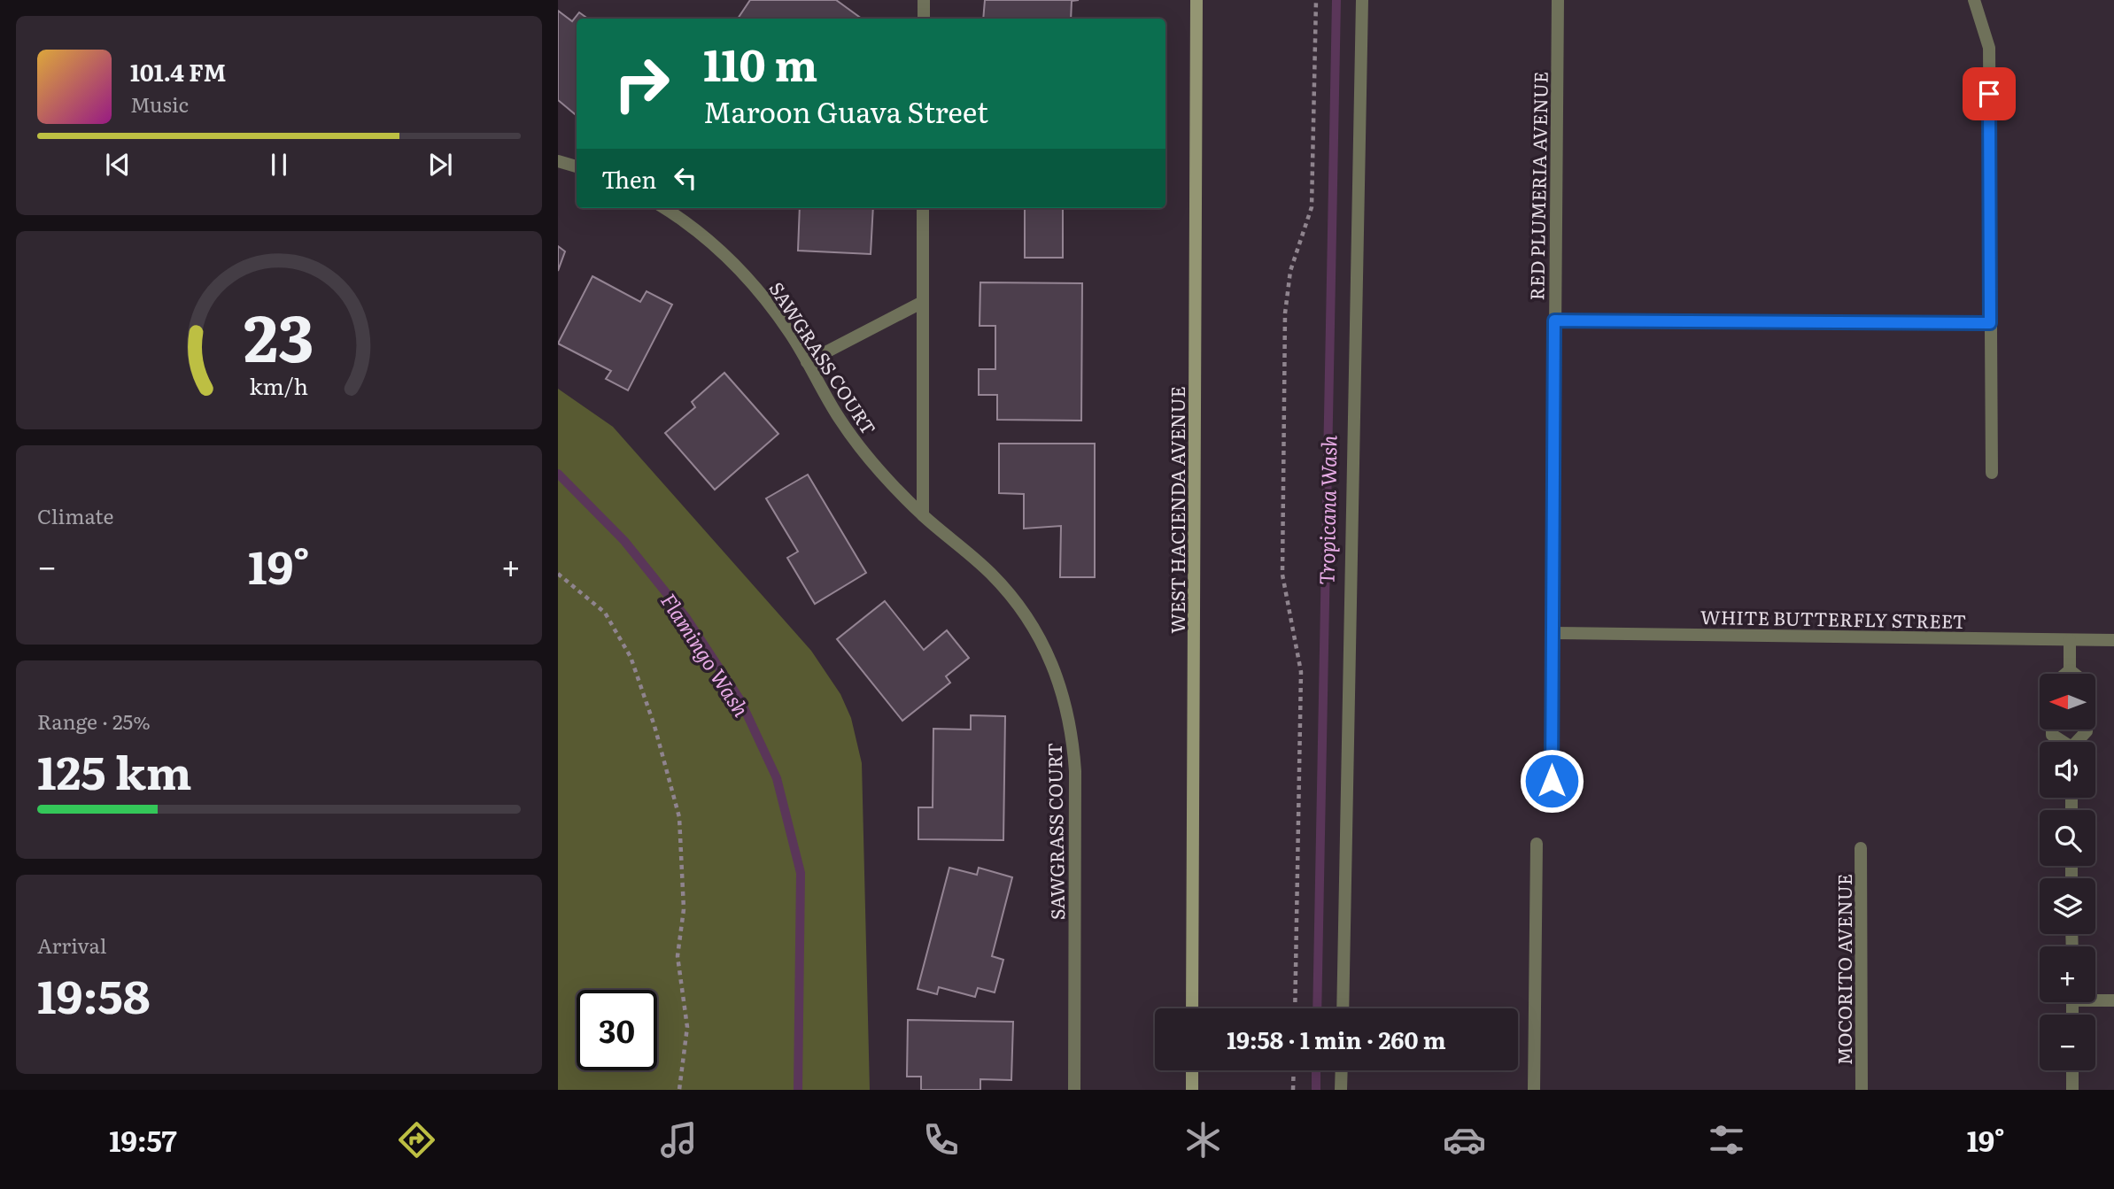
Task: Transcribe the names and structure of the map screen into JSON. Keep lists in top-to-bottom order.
{
  "streets": {
    "main road": ["WEST HACIENDA AVENUE"],
    "street": [
      "RED PLUMERIA AVENUE",
      "SAWGRASS COURT",
      "WHITE BUTTERFLY STREET",
      "MOCORITO AVENUE"
    ]
  },
  "crossings": [
    ["RED PLUMERIA AVENUE", "WHITE BUTTERFLY STREET"]
  ],
  "water": ["Tropicana Wash", "Flamingo Wash"],
  "north": "left",
  "page": {
    "turn": ["110 m", "Maroon Guava Street"],
    "song": ["101.4 FM", "Music"],
    "then": "Then",
    "tile": [
      "Climate",
      ["Range · 25%", "125 km"],
      ["Arrival", "19:58"]
    ],
    "heat": ["−", "19°", "+"],
    "map_buttons": ["+", "−"],
    "limit": "30",
    "trip": "19:58 · 1 min · 260 m",
    "tabs": ["19:57", "19°"],
    "gauge": ["23", "km/h"]
  }
}
